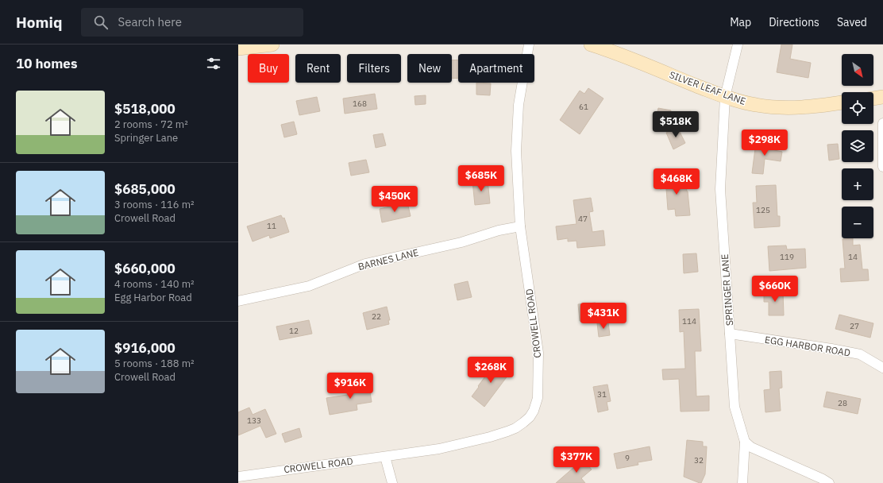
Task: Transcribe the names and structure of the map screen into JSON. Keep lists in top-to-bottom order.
{
  "streets": {
    "street": [
      "SILVER LEAF LANE",
      "BARNES LANE",
      "SPRINGER LANE",
      "CROWELL ROAD",
      "EGG HARBOR ROAD"
    ]
  },
  "crossings": [
    ["SILVER LEAF LANE", "SPRINGER LANE"],
    ["BARNES LANE", "CROWELL ROAD"],
    ["SPRINGER LANE", "EGG HARBOR ROAD"]
  ],
  "house_numbers": [
    "168",
    "61",
    "125",
    "47",
    "11",
    "119",
    "14",
    "22",
    "114",
    "27",
    "12",
    "31",
    "28",
    "133",
    "9",
    "32"
  ],
  "north": "bottom right",
  "page": {
    "header": "Homiq",
    "search": "Search here",
    "nav": ["Map", "Directions", "Saved"],
    "heading": "10 homes",
    "map_buttons": ["+", "−"],
    "chip": [
      "Buy",
      "Rent",
      "Filters",
      "New",
      "Apartment"
    ],
    "list": [
      {
        "name": "$518,000",
        "note": "2 rooms · 72 m² · Springer Lane"
      },
      {
        "name": "$685,000",
        "note": "3 rooms · 116 m² · Crowell Road"
      },
      {
        "name": "$660,000",
        "note": "4 rooms · 140 m² · Egg Harbor Road"
      },
      {
        "name": "$916,000",
        "note": "5 rooms · 188 m² · Crowell Road"
      }
    ],
    "price": [
      "$518K",
      "$298K",
      "$685K",
      "$468K",
      "$450K",
      "$660K",
      "$431K",
      "$268K",
      "$916K",
      "$377K"
    ]
  }
}
